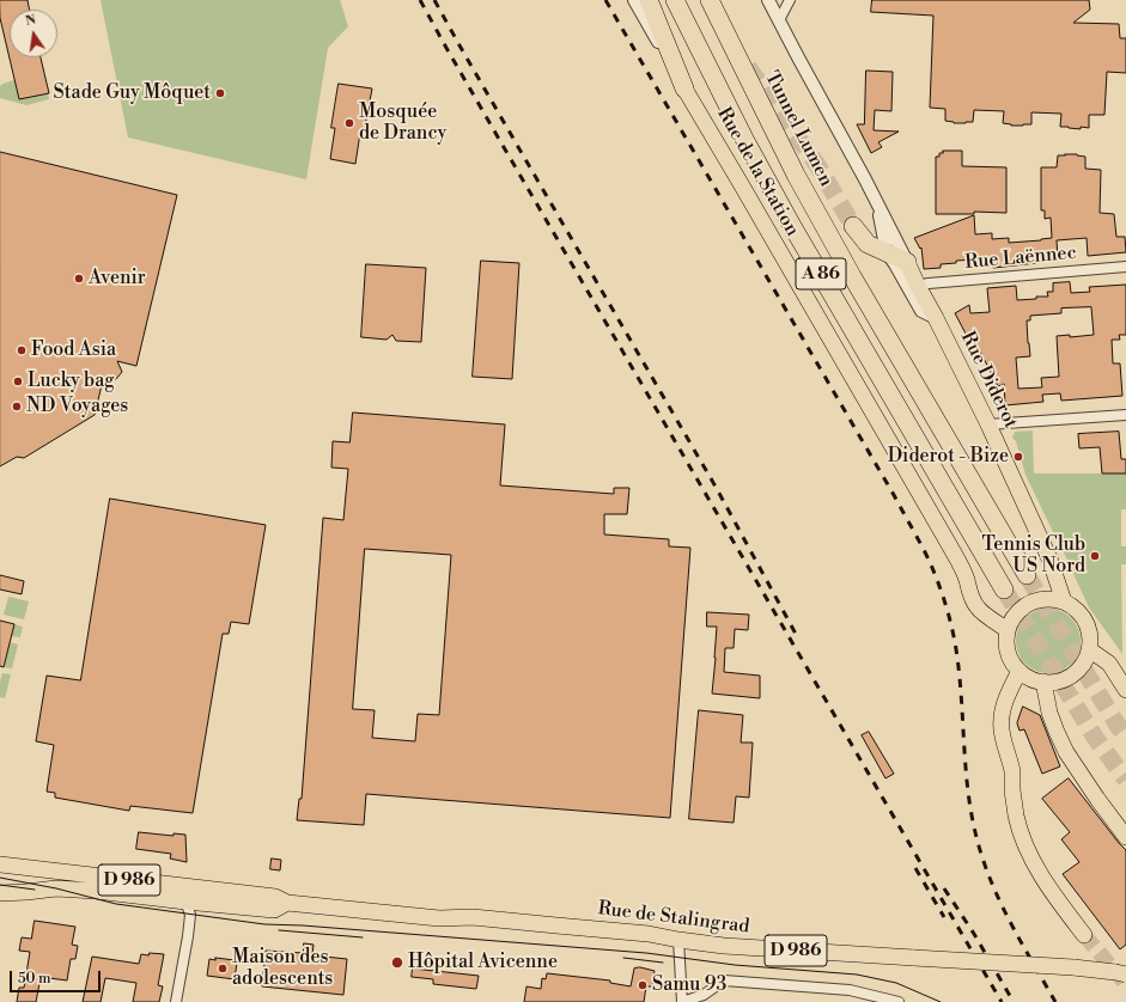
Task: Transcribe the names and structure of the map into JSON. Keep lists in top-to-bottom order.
{
  "streets": {
    "highway": ["Tunnel Lumen", "A 86"],
    "main road": [
      "Rue de la Station",
      "Rue Diderot",
      "D 986",
      "Rue de Stalingrad"
    ],
    "street": ["Rue Laënnec"]
  },
  "crossings": [
    ["Rue de la Station", "Rue Diderot"],
    ["Rue Laënnec", "Rue Diderot"]
  ],
  "places": [
    "Stade Guy Môquet",
    "Mosquée de Drancy",
    "Avenir",
    "Food Asia",
    "Lucky bag",
    "ND Voyages",
    "Diderot - Bize",
    "Tennis Club US Nord",
    "Hôpital Avicenne",
    "Maison des adolescents",
    "Samu 93"
  ],
  "scale_bar": "50 m",
  "north": "top"
}
